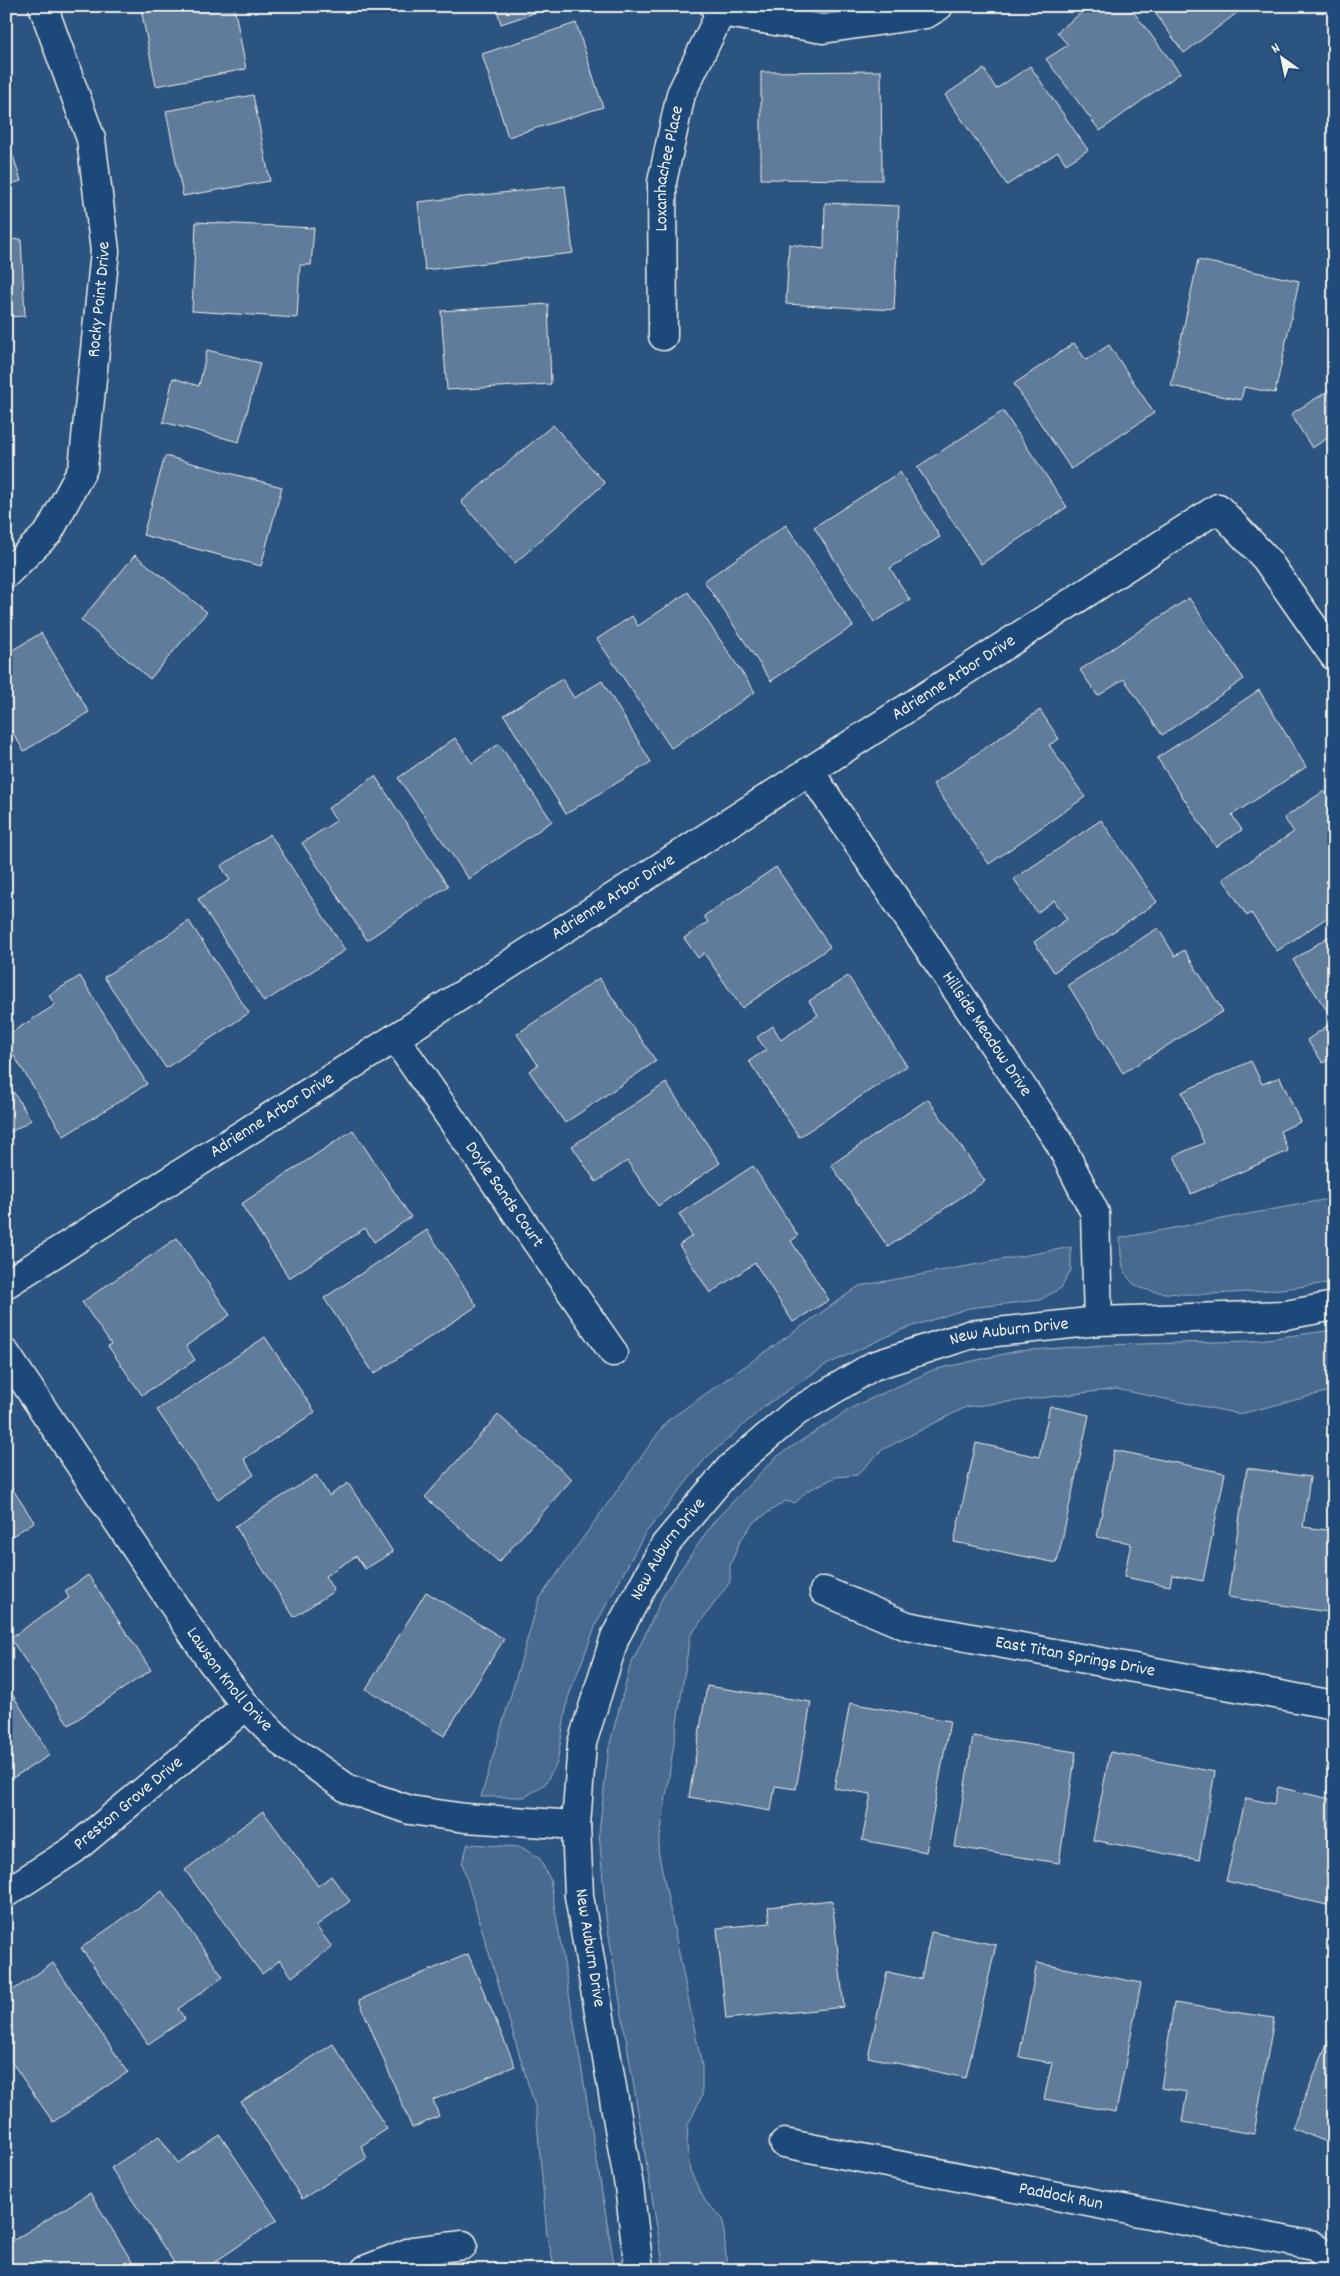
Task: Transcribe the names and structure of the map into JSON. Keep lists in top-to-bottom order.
{
  "streets": {
    "street": [
      "Loxanhachee Place",
      "Rocky Point Drive",
      "Adrienne Arbor Drive",
      "Hillside Meadow Drive",
      "Doyle Sands Court",
      "New Auburn Drive",
      "East Titan Springs Drive",
      "Lawson Knoll Drive",
      "Preston Grove Drive",
      "Paddock Run"
    ]
  },
  "crossings": [
    ["Adrienne Arbor Drive", "Hillside Meadow Drive"],
    ["Adrienne Arbor Drive", "Doyle Sands Court"],
    ["Hillside Meadow Drive", "New Auburn Drive"],
    ["New Auburn Drive", "Lawson Knoll Drive"],
    ["Lawson Knoll Drive", "Preston Grove Drive"]
  ],
  "north": "top left"
}
